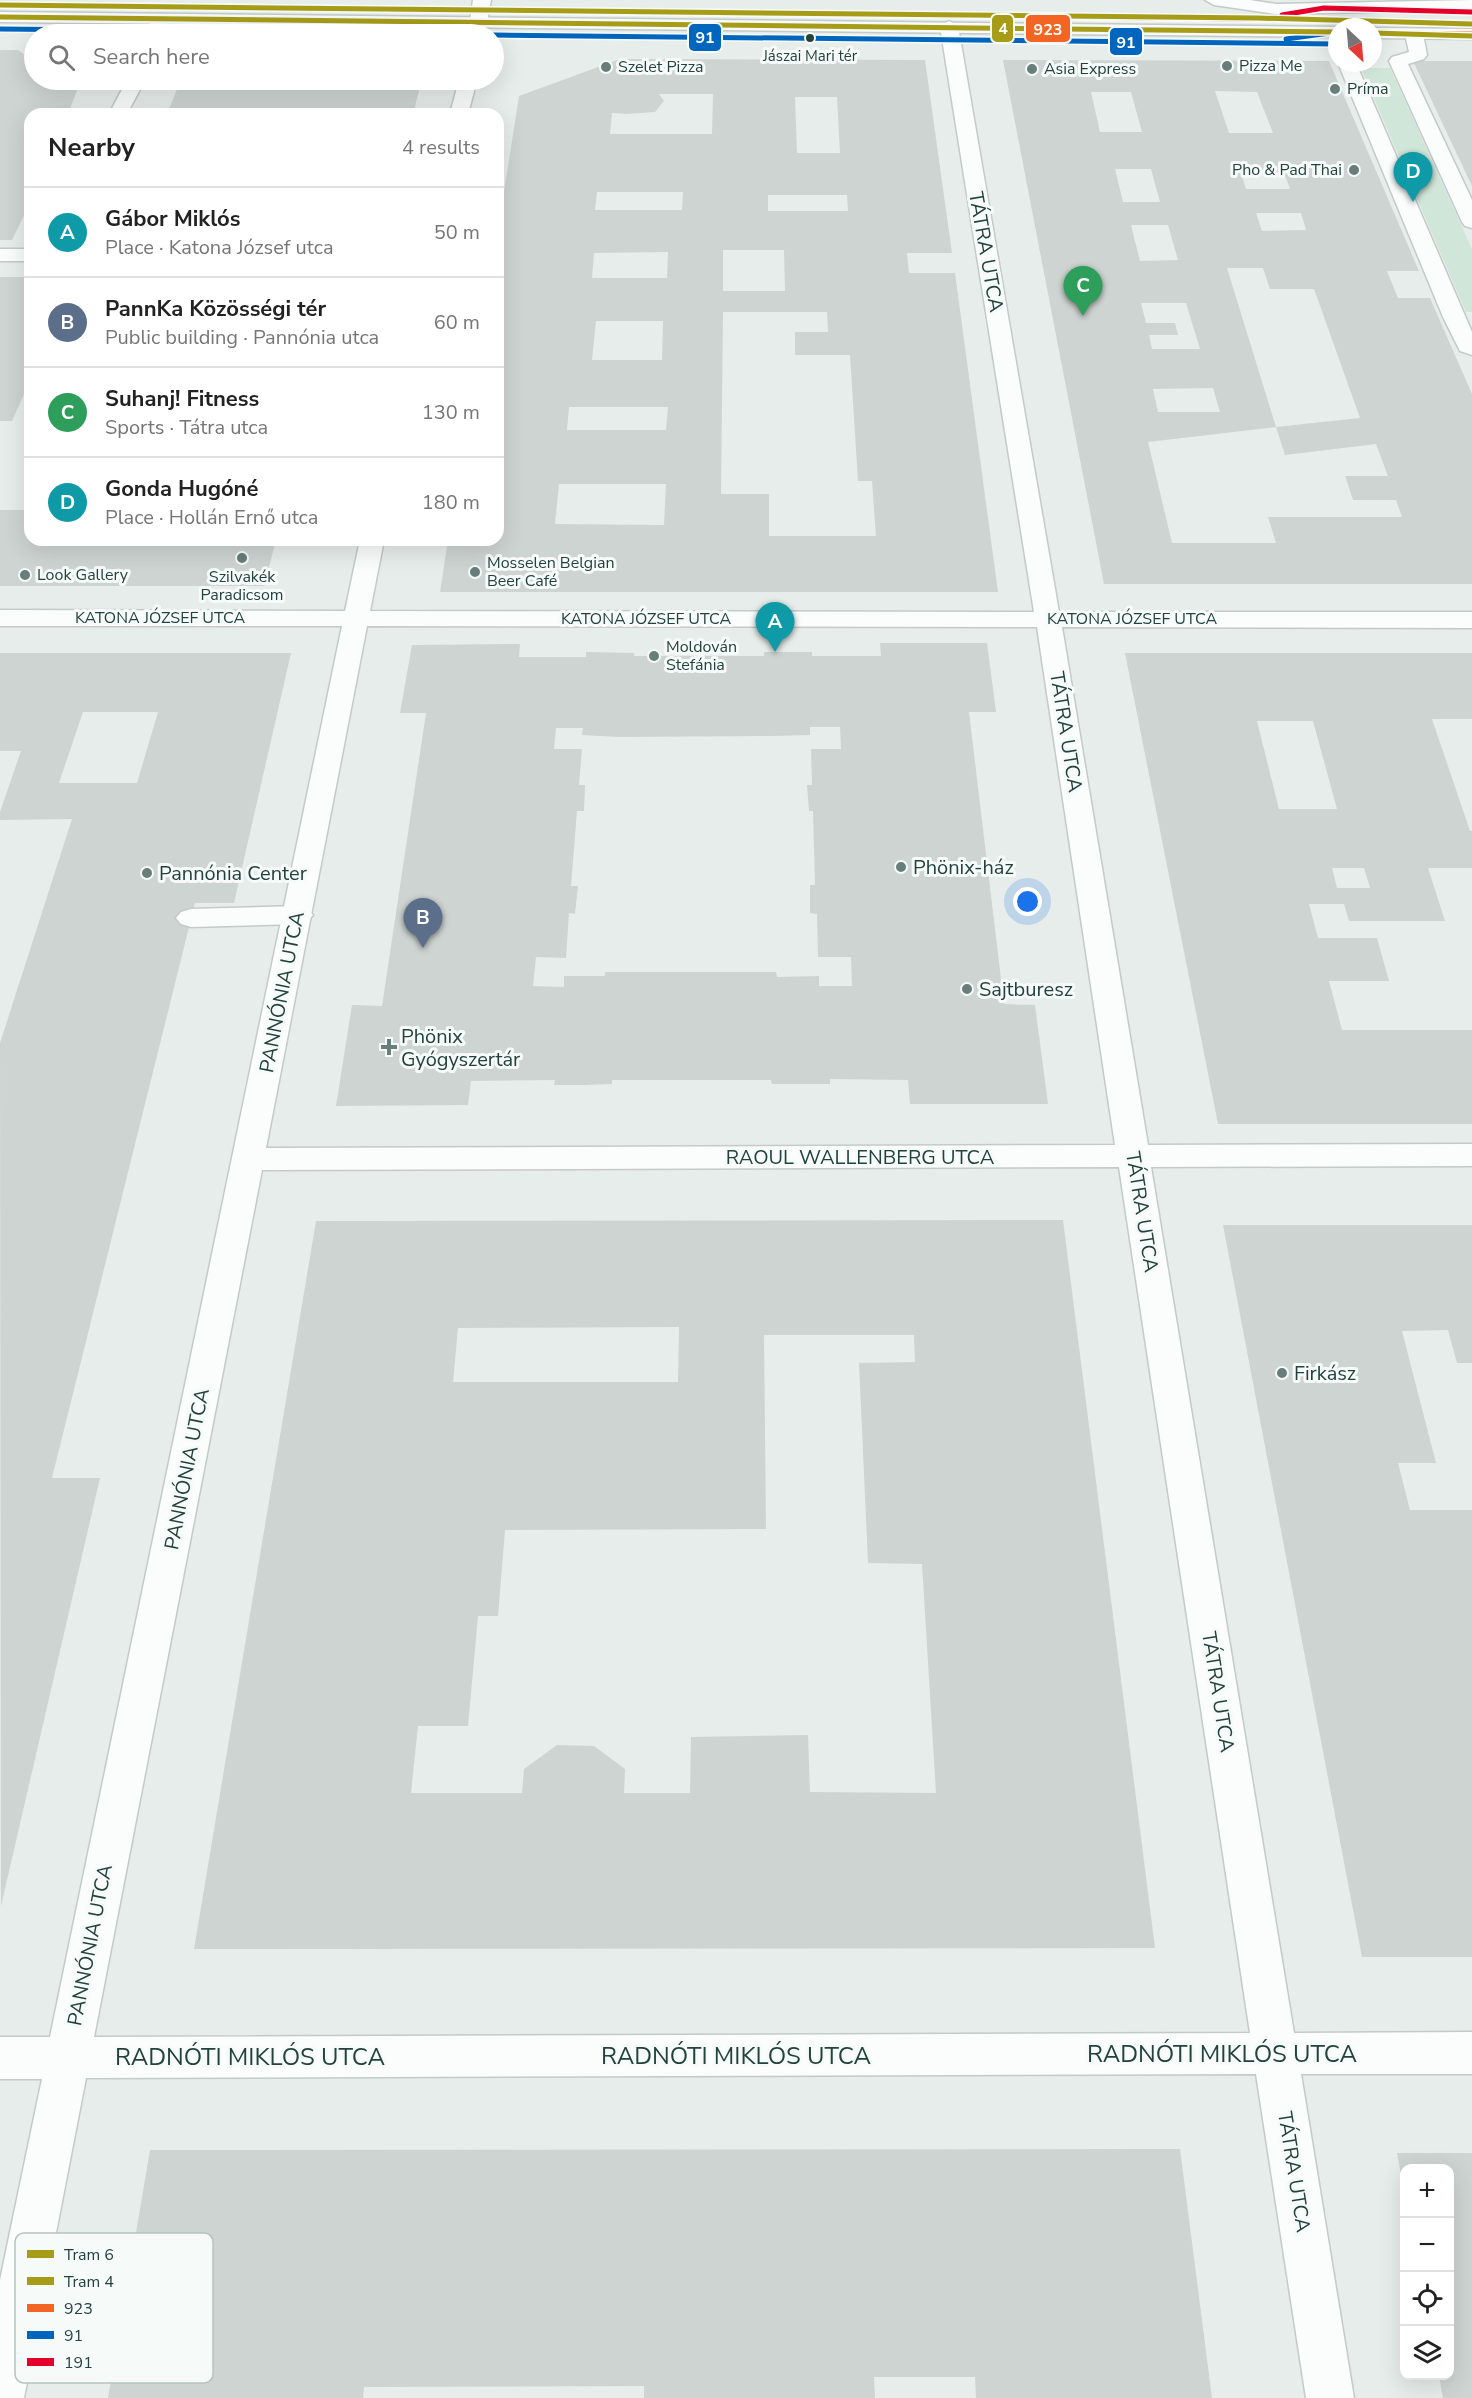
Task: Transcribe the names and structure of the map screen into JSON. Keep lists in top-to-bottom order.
{
  "streets": {
    "street": [
      "TÁTRA UTCA",
      "KATONA JÓZSEF UTCA",
      "PANNÓNIA UTCA",
      "RAOUL WALLENBERG UTCA",
      "RADNÓTI MIKLÓS UTCA"
    ]
  },
  "crossings": [
    ["TÁTRA UTCA", "KATONA JÓZSEF UTCA"],
    ["TÁTRA UTCA", "RAOUL WALLENBERG UTCA"],
    ["TÁTRA UTCA", "RADNÓTI MIKLÓS UTCA"],
    ["KATONA JÓZSEF UTCA", "PANNÓNIA UTCA"],
    ["PANNÓNIA UTCA", "RAOUL WALLENBERG UTCA"],
    ["PANNÓNIA UTCA", "RADNÓTI MIKLÓS UTCA"]
  ],
  "places": {
    "other": [
      "Jászai Mari tér",
      "Pizza Me",
      "Szelet Pizza",
      "Asia Express",
      "Príma",
      "Pho & Pad Thai",
      "Szilvakék Paradicsom",
      "Mosselen Belgian Beer Café",
      "Look Gallery",
      "Moldován Stefánia",
      "Phönix-ház",
      "Pannónia Center",
      "Sajtburesz",
      "Firkász"
    ],
    "health": ["Phönix Gyógyszertár"]
  },
  "lines": [
    "tram line 6",
    "transit line 191",
    "tram line 4",
    "transit line 923",
    "transit line 91"
  ],
  "legend": [
    "Tram 6",
    "Tram 4",
    "923",
    "91",
    "191"
  ],
  "north": "bottom right",
  "page": {
    "search": "Search here",
    "heading": ["Nearby", "4 results"],
    "pins": [
      "D",
      "C",
      "A",
      "B"
    ],
    "list": [
      {
        "mark": "A",
        "name": "Gábor Miklós",
        "note": "Place · Katona József utca",
        "value": "50 m"
      },
      {
        "mark": "B",
        "name": "PannKa Közösségi tér",
        "note": "Public building · Pannónia utca",
        "value": "60 m"
      },
      {
        "mark": "C",
        "name": "Suhanj! Fitness",
        "note": "Sports · Tátra utca",
        "value": "130 m"
      },
      {
        "mark": "D",
        "name": "Gonda Hugóné",
        "note": "Place · Hollán Ernő utca",
        "value": "180 m"
      }
    ],
    "map_buttons": ["+", "−"]
  }
}
